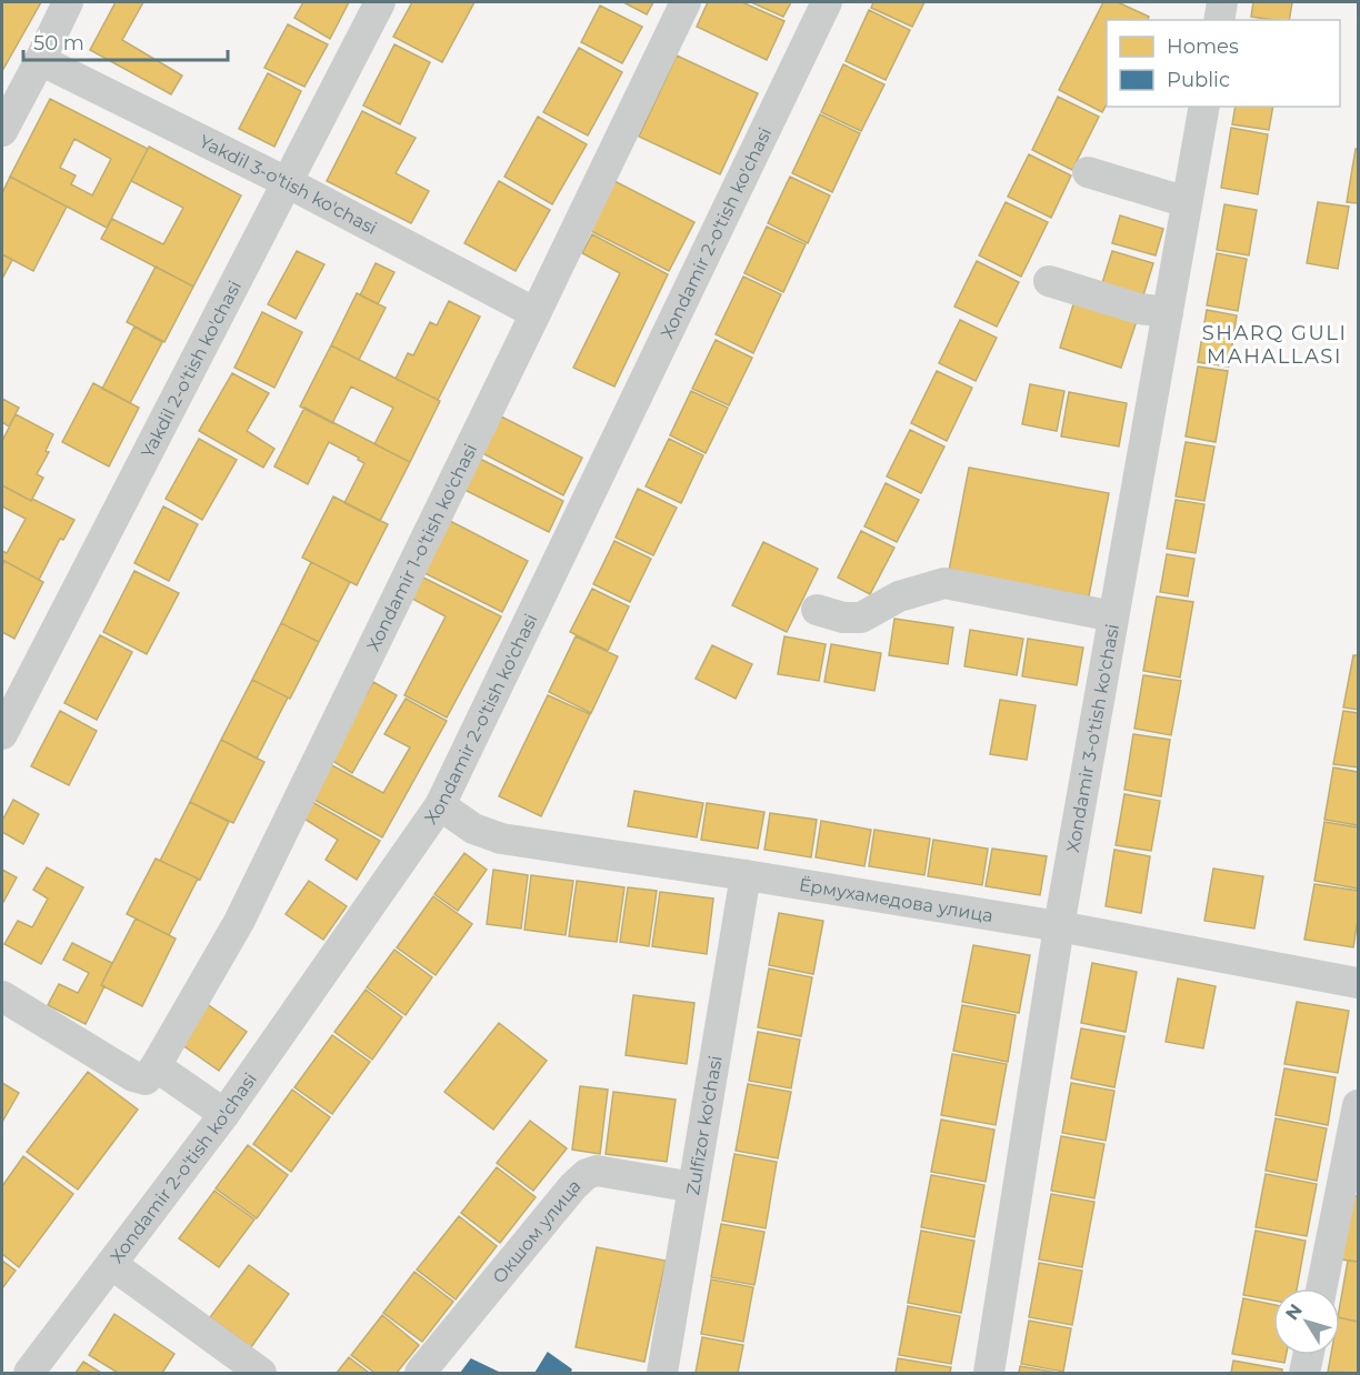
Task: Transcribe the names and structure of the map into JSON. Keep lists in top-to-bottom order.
{
  "streets": {
    "street": [
      "Yakdil 3-o'tish ko'chasi",
      "Xondamir 2-o'tish ko'chasi",
      "Yakdil 2-o'tish ko'chasi",
      "Xondamir 1-o'tish ko'chasi",
      "Xondamir 3-o'tish ko'chasi",
      "Ёрмухамедова улица",
      "Zulfizor ko'chasi",
      "Окшом улица"
    ]
  },
  "crossings": [
    ["Yakdil 3-o'tish ko'chasi", "Yakdil 2-o'tish ko'chasi"],
    ["Yakdil 3-o'tish ko'chasi", "Xondamir 1-o'tish ko'chasi"],
    ["Xondamir 2-o'tish ko'chasi", "Ёрмухамедова улица"],
    ["Xondamir 3-o'tish ko'chasi", "Ёрмухамедова улица"],
    ["Ёрмухамедова улица", "Zulfizor ko'chasi"],
    ["Zulfizor ko'chasi", "Окшом улица"]
  ],
  "districts": ["SHARQ GULI MAHALLASI"],
  "legend": ["Homes", "Public"],
  "scale_bar": "50 m",
  "north": "top left"
}
